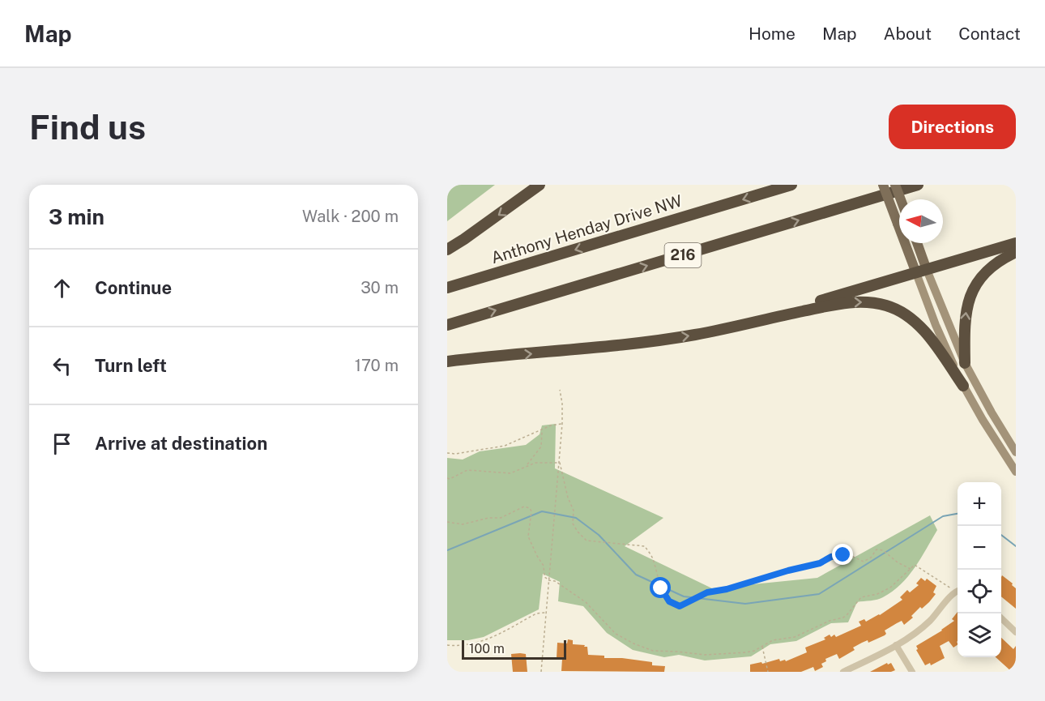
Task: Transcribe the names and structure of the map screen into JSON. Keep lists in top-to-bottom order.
{
  "streets": {
    "highway": ["Anthony Henday Drive NW", "216"]
  },
  "scale_bar": "100 m",
  "north": "left",
  "page": {
    "header": "Map",
    "nav": [
      "Home",
      "Map",
      "About",
      "Contact"
    ],
    "buttons": "Directions",
    "title": "Find us",
    "heading": ["3 min", "Walk · 200 m"],
    "list": [
      ["Continue", "30 m"],
      ["Turn left", "170 m"],
      "Arrive at destination"
    ],
    "map_buttons": ["+", "−"],
    "scale": "100 m"
  }
}
